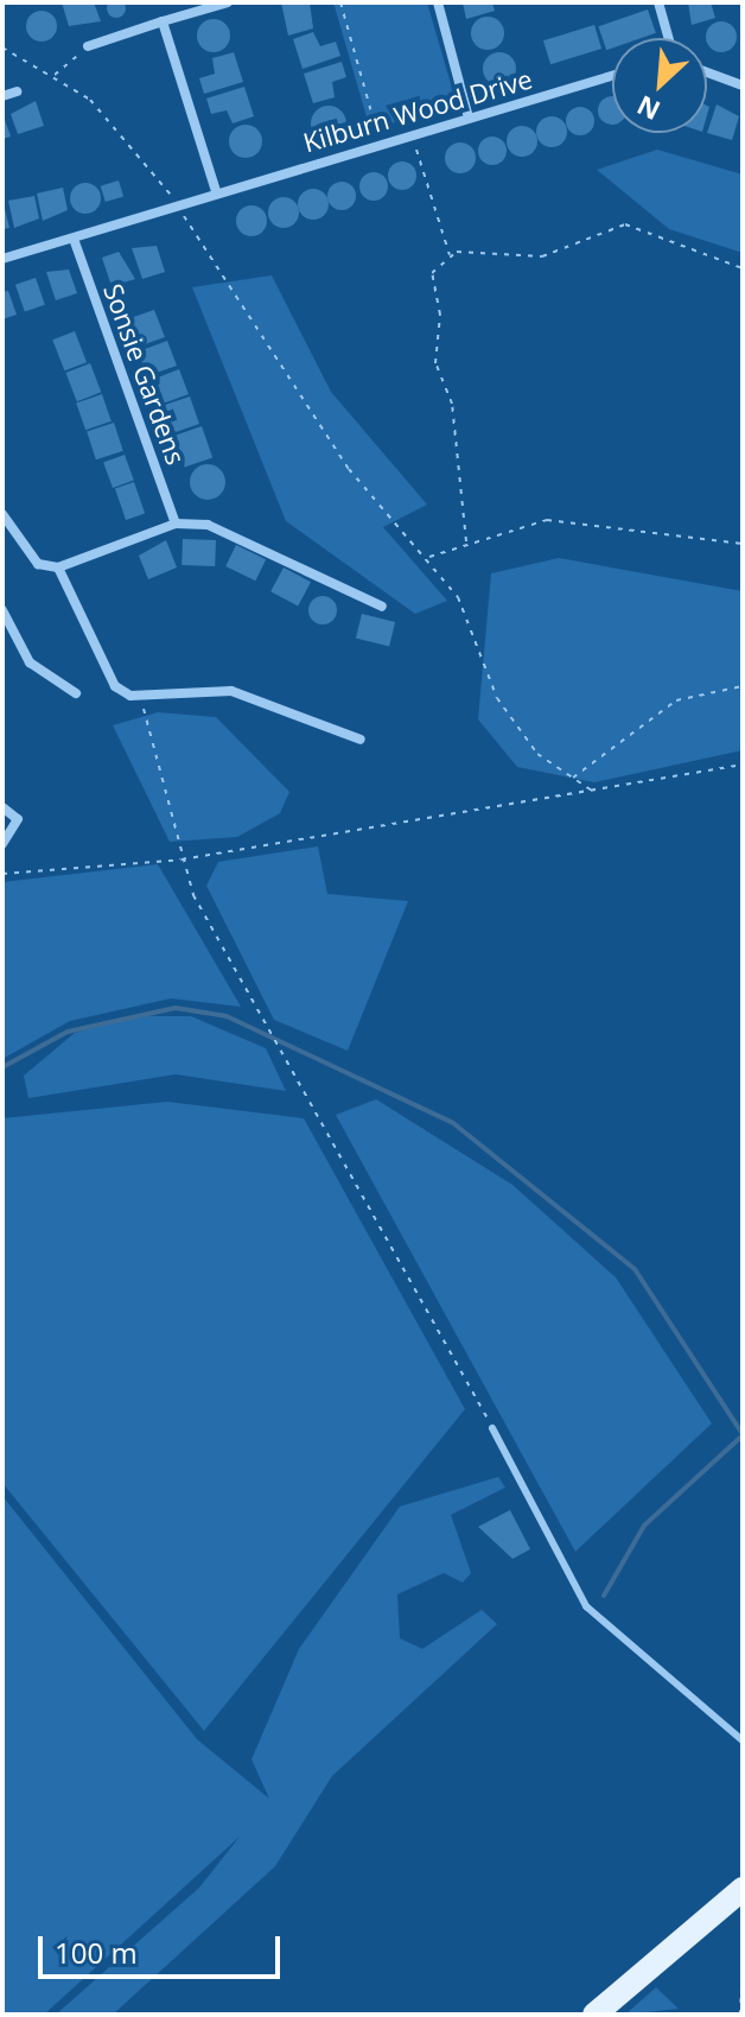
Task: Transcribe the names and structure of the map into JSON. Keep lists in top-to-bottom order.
{
  "streets": {
    "street": ["Kilburn Wood Drive", "Sonsie Gardens"]
  },
  "crossings": [
    ["Kilburn Wood Drive", "Sonsie Gardens"]
  ],
  "scale_bar": "100 m",
  "north": "bottom left"
}
